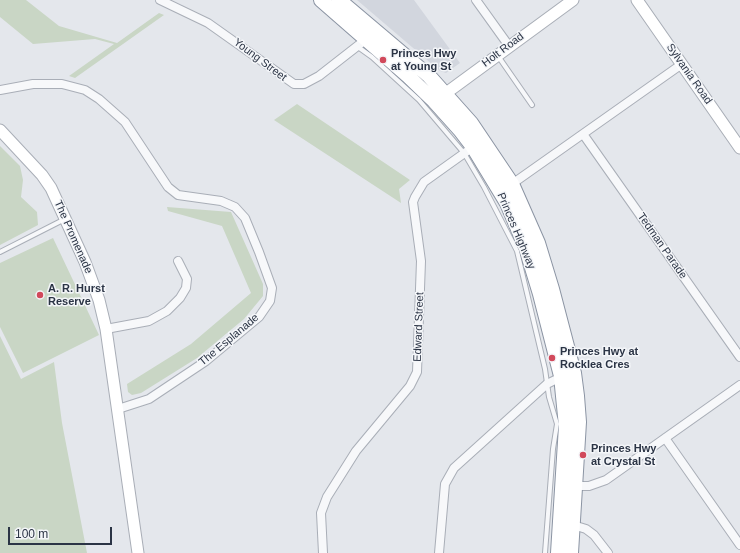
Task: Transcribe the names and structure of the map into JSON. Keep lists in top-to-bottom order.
{
  "streets": {
    "highway": ["Princes Highway"],
    "street": [
      "Holt Road",
      "Young Street",
      "Sylvania Road",
      "The Promenade",
      "Tedman Parade",
      "Edward Street",
      "The Esplanade"
    ]
  },
  "crossings": [
    ["Holt Road", "Princes Highway"],
    ["Young Street", "Princes Highway"],
    ["Princes Highway", "Edward Street"],
    ["The Promenade", "The Esplanade"]
  ],
  "places": [
    "Princes Hwy at Young St",
    "A. R. Hurst Reserve",
    "Princes Hwy at Rocklea Cres",
    "Princes Hwy at Crystal St"
  ],
  "scale_bar": "100 m"
}
